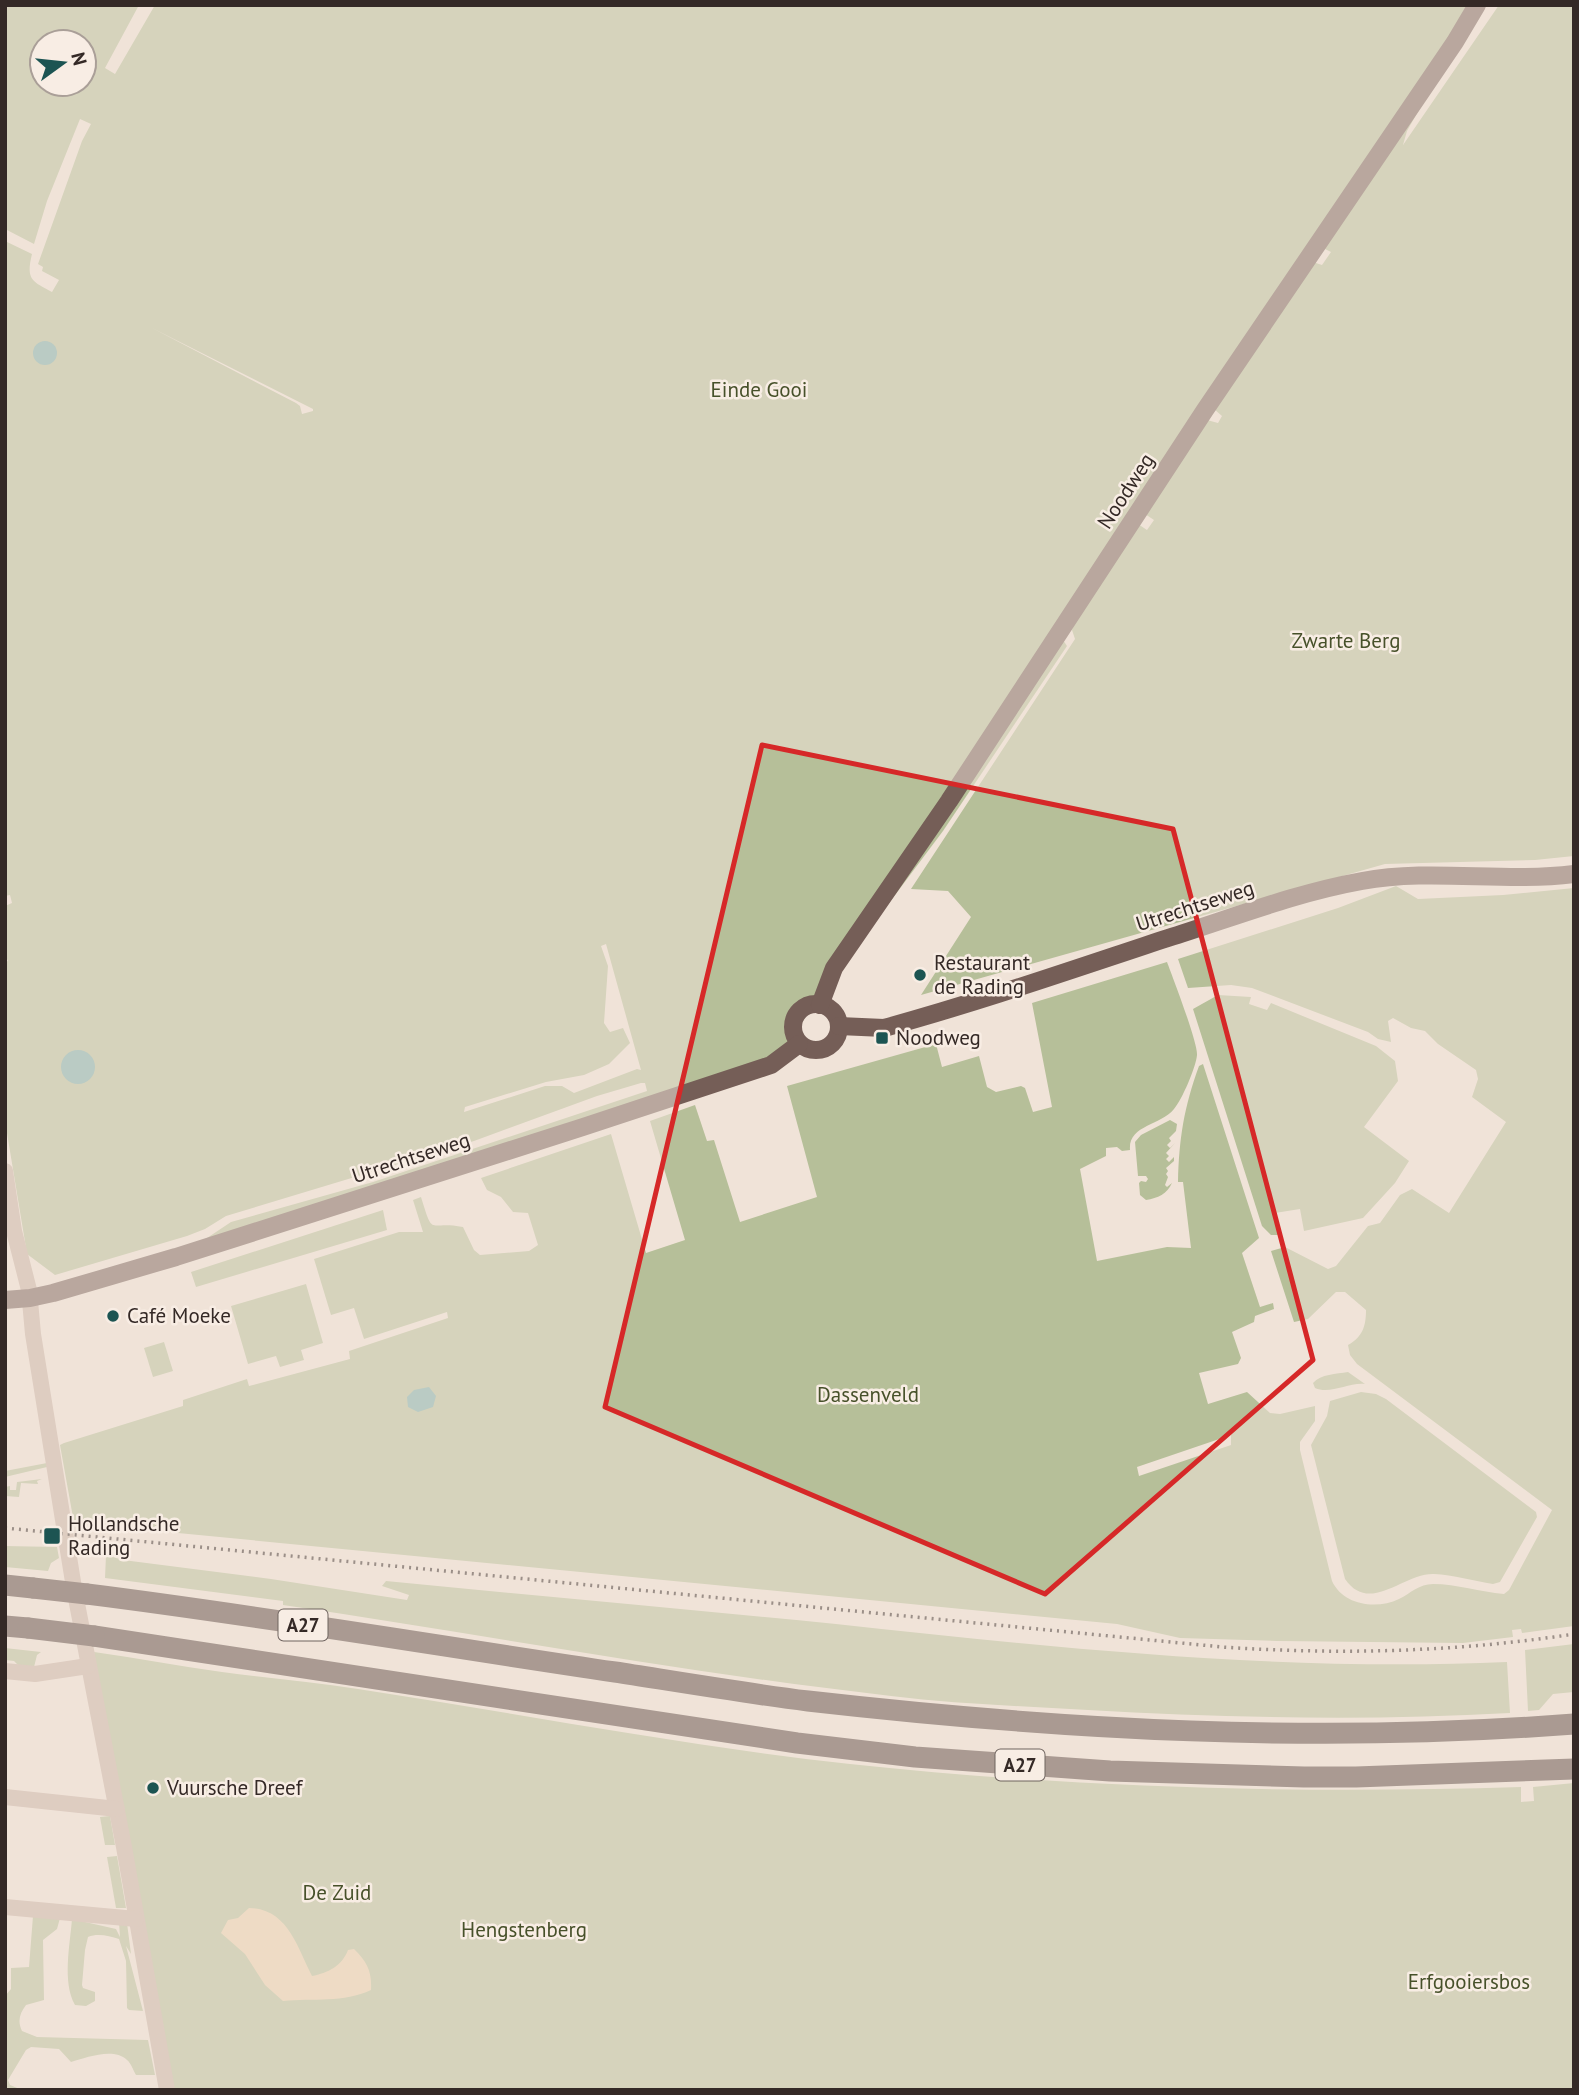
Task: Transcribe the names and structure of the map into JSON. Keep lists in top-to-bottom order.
{
  "streets": {
    "highway": ["A27"],
    "main road": ["Noodweg", "Utrechtseweg"]
  },
  "crossings": [
    ["Noodweg", "Utrechtseweg"]
  ],
  "parks": [
    "Einde Gooi",
    "Zwarte Berg",
    "Dassenveld",
    "De Zuid",
    "Hengstenberg",
    "Erfgooiersbos"
  ],
  "places": {
    "other": ["Restaurant de Rading", "Café Moeke", "Vuursche Dreef"],
    "transit": ["Noodweg", "Hollandsche Rading"]
  },
  "north": "right"
}
